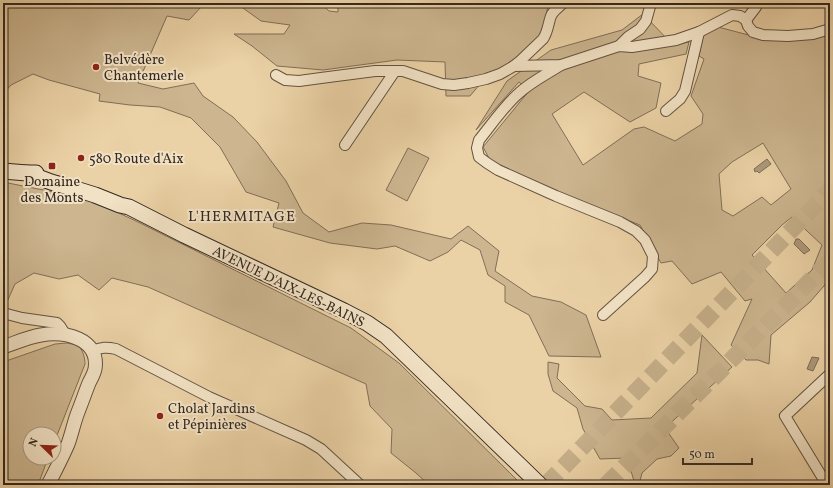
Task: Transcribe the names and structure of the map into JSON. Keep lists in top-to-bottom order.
{
  "streets": {
    "main road": ["AVENUE D'AIX-LES-BAINS"]
  },
  "districts": ["L'HERMITAGE"],
  "places": {
    "other": ["Belvédère Chantemerle", "580 Route d'Aix", "Cholat Jardins et Pépinières"],
    "transit": ["Domaine des Monts"]
  },
  "scale_bar": "50 m",
  "north": "top left"
}
